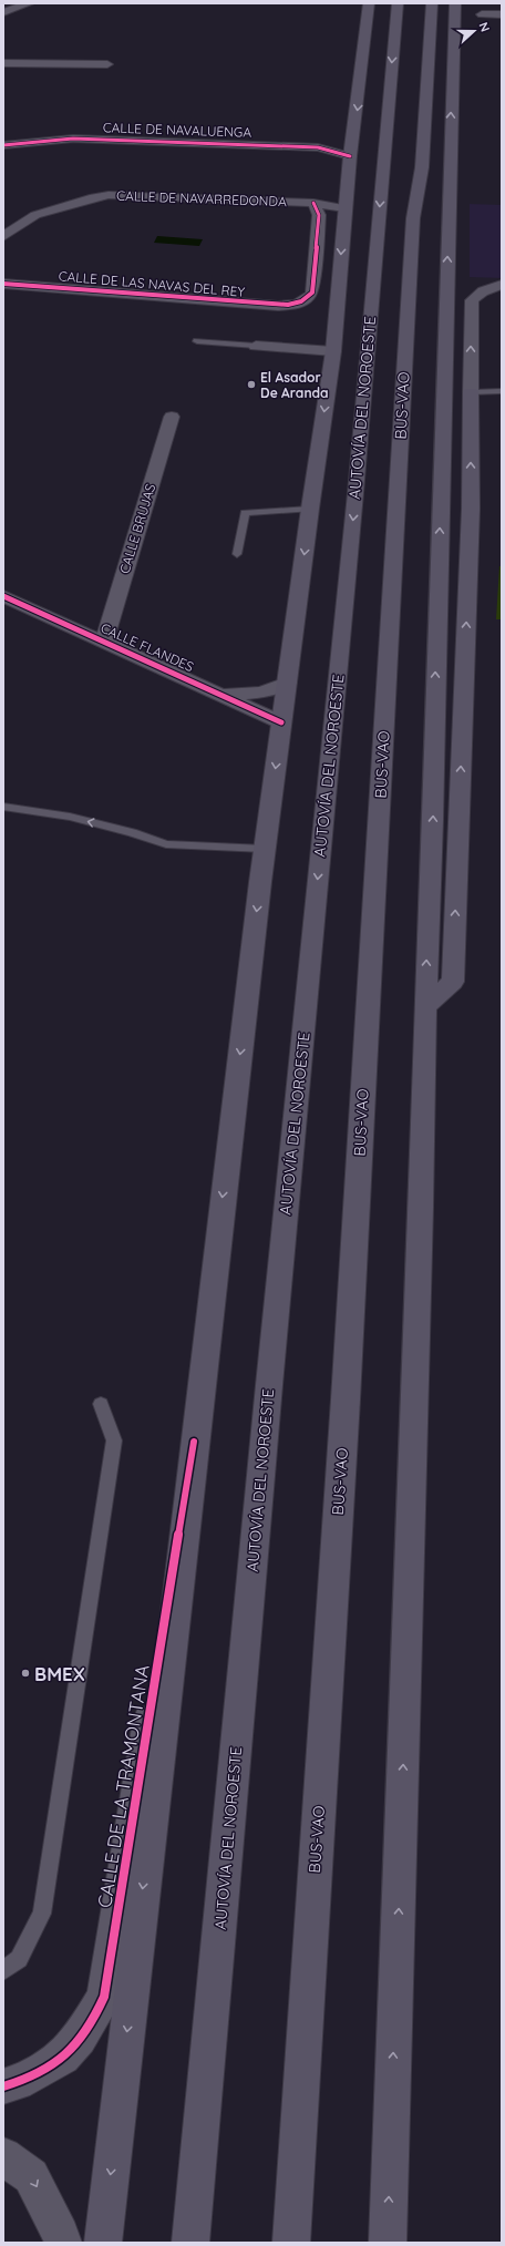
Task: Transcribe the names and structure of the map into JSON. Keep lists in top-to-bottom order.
{
  "streets": {
    "highway": ["BUS-VAO", "AUTOVÍA DEL NOROESTE"],
    "street": [
      "CALLE DE NAVALUENGA",
      "CALLE DE NAVARREDONDA",
      "CALLE DE LAS NAVAS DEL REY",
      "CALLE BRUJAS",
      "CALLE FLANDES",
      "CALLE DE LA TRAMONTANA"
    ]
  },
  "crossings": [
    ["CALLE DE NAVARREDONDA", "CALLE DE LAS NAVAS DEL REY"],
    ["CALLE BRUJAS", "CALLE FLANDES"]
  ],
  "places": ["El Asador De Aranda", "BMEX"],
  "north": "right"
}
